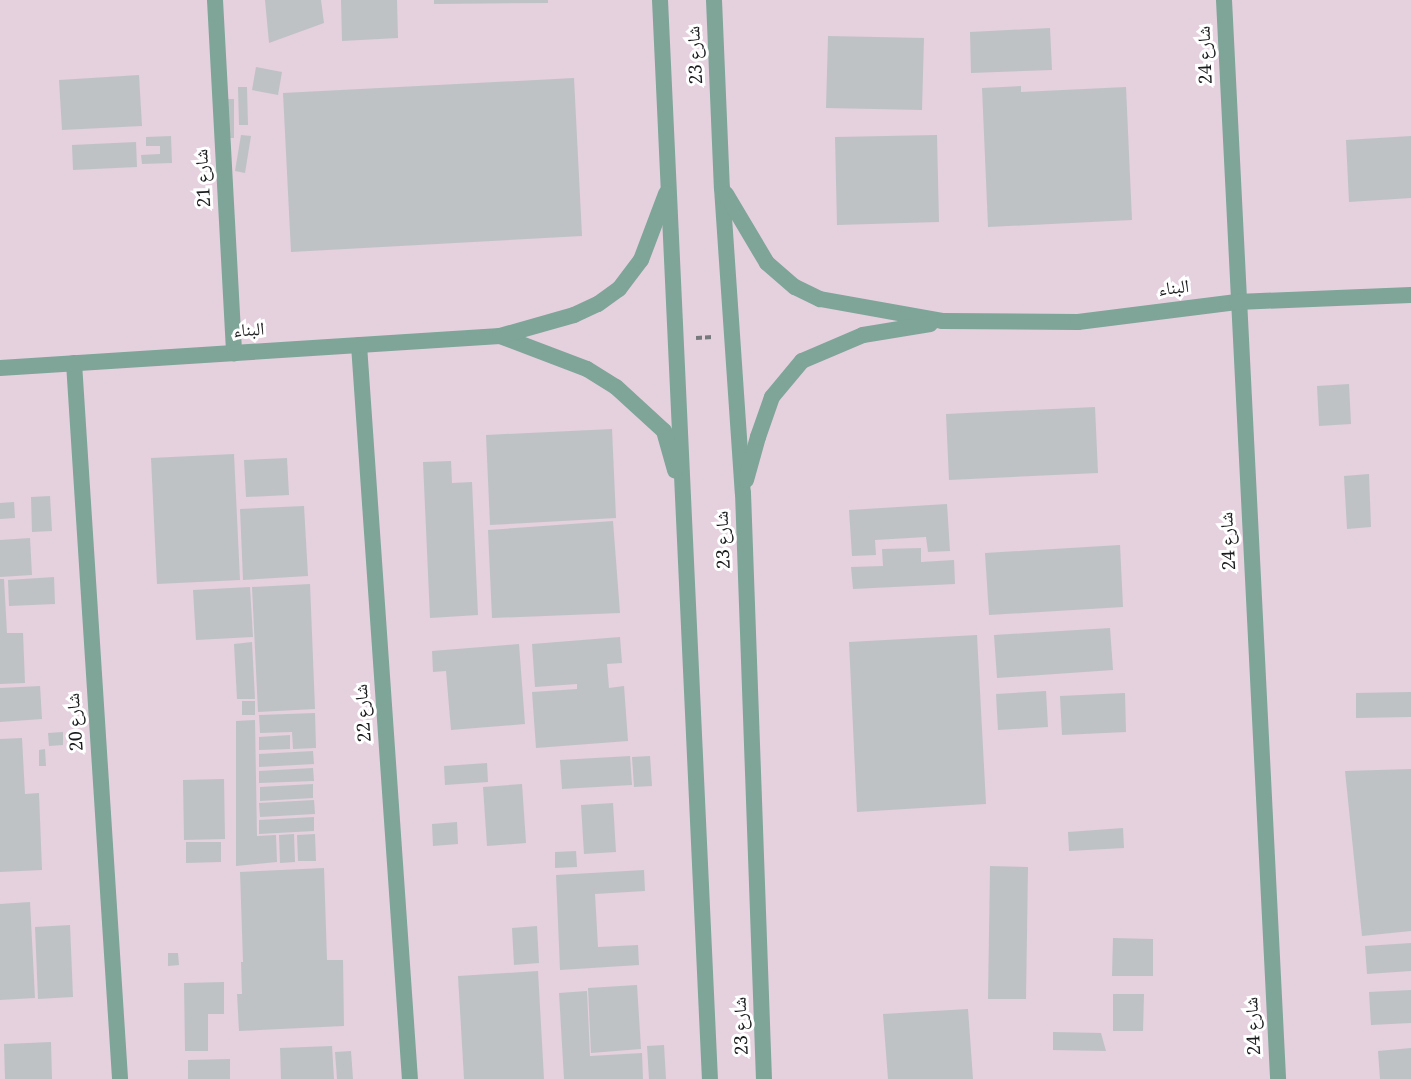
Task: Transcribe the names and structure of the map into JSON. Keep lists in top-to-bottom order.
{
  "streets": {
    "street": [
      "شارع 23",
      "شارع 24",
      "شارع 21",
      "البناء",
      "شارع 22",
      "شارع 20"
    ]
  },
  "crossings": [
    ["شارع 23", "البناء"],
    ["شارع 24", "البناء"],
    ["شارع 21", "البناء"],
    ["البناء", "شارع 22"],
    ["البناء", "شارع 20"]
  ]
}
